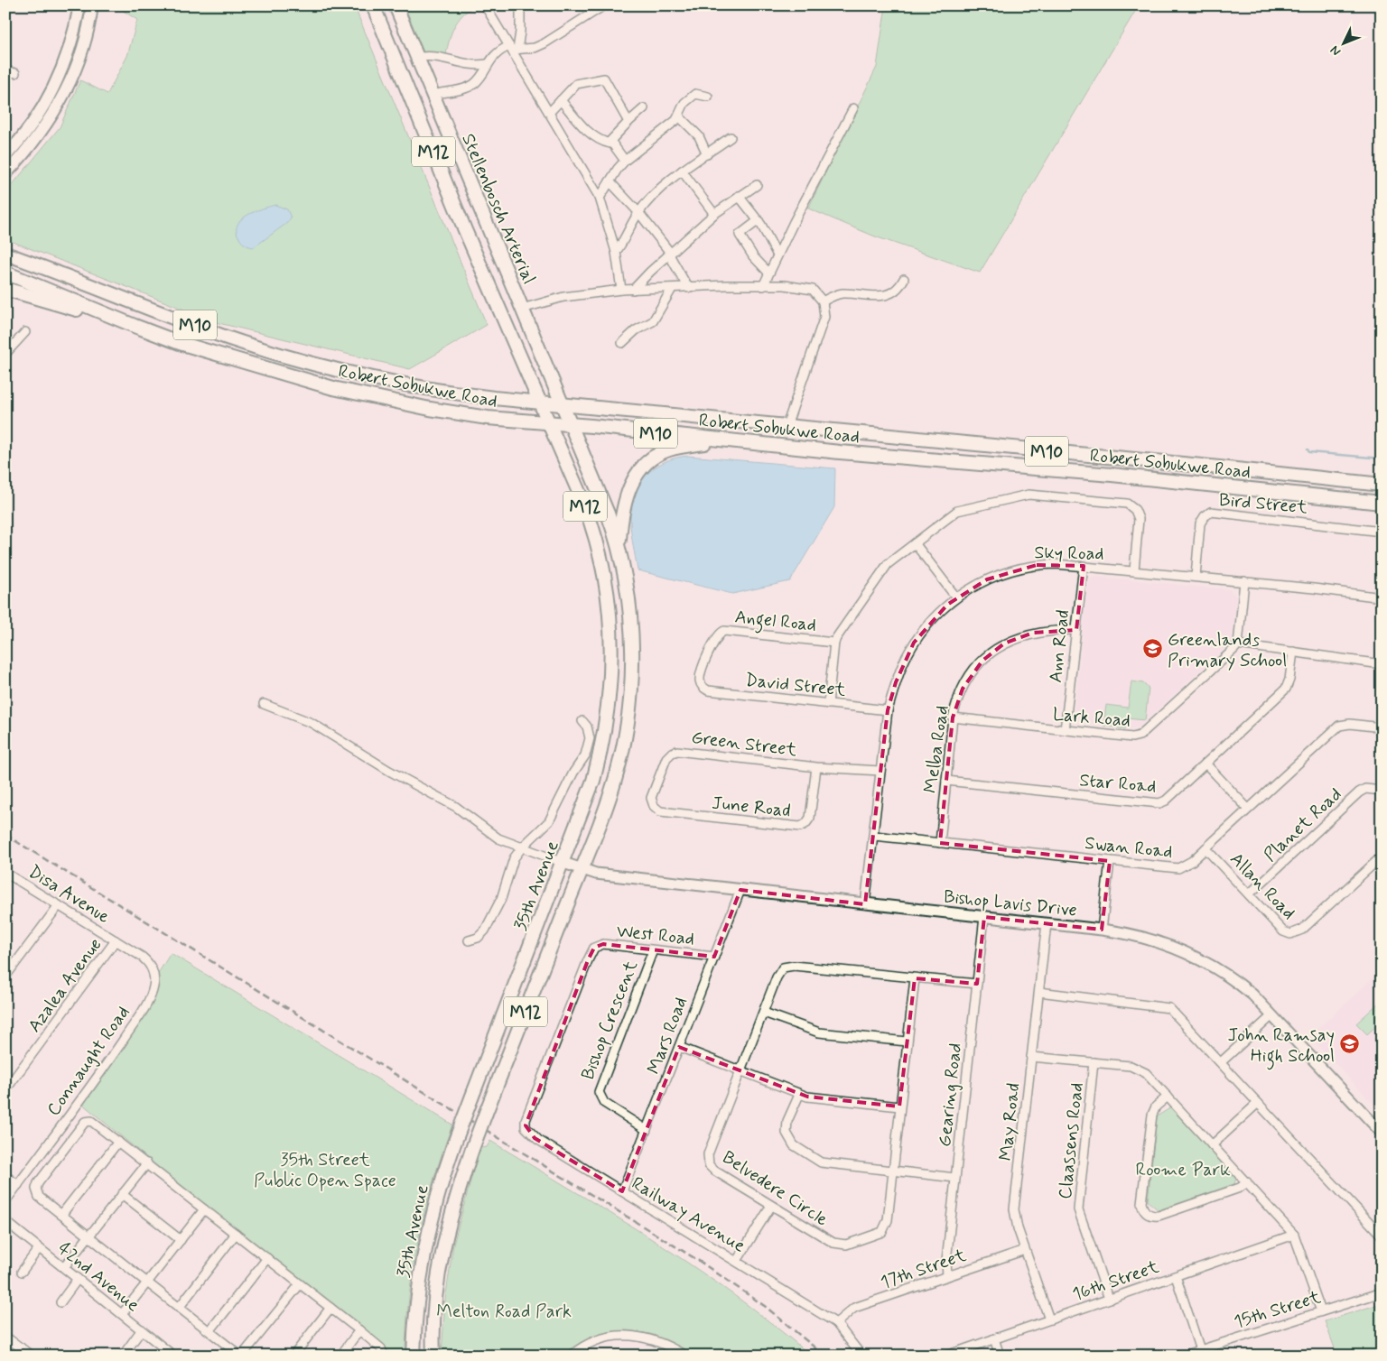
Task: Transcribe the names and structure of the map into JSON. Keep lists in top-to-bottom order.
{
  "streets": {
    "main road": [
      "M12",
      "Stellenbosch Arterial",
      "M10",
      "Robert Sobukwe Road",
      "35th Avenue"
    ],
    "street": [
      "Bird Street",
      "Sky Road",
      "Angel Road",
      "Ann Road",
      "David Street",
      "Lark Road",
      "Green Street",
      "Melba Road",
      "Star Road",
      "June Road",
      "Planet Road",
      "Swan Road",
      "Allan Road",
      "Disa Avenue",
      "Bishop Lavis Drive",
      "West Road",
      "Azalea Avenue",
      "Bishop Crescent",
      "Mars Road",
      "Connaught Road",
      "Gearing Road",
      "May Road",
      "Claassens Road",
      "Belvedere Circle",
      "Railway Avenue",
      "17th Street",
      "42nd Avenue",
      "16th Street",
      "15th Street"
    ]
  },
  "crossings": [
    ["M12", "Robert Sobukwe Road"],
    ["M12", "35th Avenue"],
    ["Stellenbosch Arterial", "Robert Sobukwe Road"],
    ["Stellenbosch Arterial", "35th Avenue"],
    ["Robert Sobukwe Road", "35th Avenue"],
    ["Bird Street", "Sky Road"],
    ["Sky Road", "Ann Road"],
    ["Sky Road", "David Street"],
    ["Sky Road", "Green Street"],
    ["Sky Road", "Swan Road"],
    ["Sky Road", "Bishop Lavis Drive"],
    ["Angel Road", "David Street"],
    ["Ann Road", "Lark Road"],
    ["Ann Road", "Melba Road"],
    ["Lark Road", "Melba Road"],
    ["Green Street", "June Road"],
    ["Melba Road", "Star Road"],
    ["Melba Road", "Swan Road"],
    ["Planet Road", "Allan Road"],
    ["Swan Road", "Allan Road"],
    ["35th Avenue", "Bishop Lavis Drive"],
    ["Disa Avenue", "Azalea Avenue"],
    ["Disa Avenue", "Connaught Road"],
    ["Bishop Lavis Drive", "Mars Road"],
    ["Bishop Lavis Drive", "Gearing Road"],
    ["Bishop Lavis Drive", "May Road"],
    ["West Road", "Bishop Crescent"],
    ["West Road", "Mars Road"],
    ["West Road", "Railway Avenue"],
    ["Azalea Avenue", "Connaught Road"],
    ["Bishop Crescent", "Mars Road"],
    ["Mars Road", "Railway Avenue"],
    ["Gearing Road", "Belvedere Circle"],
    ["Gearing Road", "17th Street"],
    ["May Road", "17th Street"],
    ["May Road", "16th Street"],
    ["Claassens Road", "16th Street"],
    ["Railway Avenue", "17th Street"]
  ],
  "parks": ["35th Street Public Open Space", "Roome Park", "Melton Road Park"],
  "places": {
    "school or university": ["Greenlands Primary School", "John Ramsay High School"]
  },
  "north": "bottom left"
}
